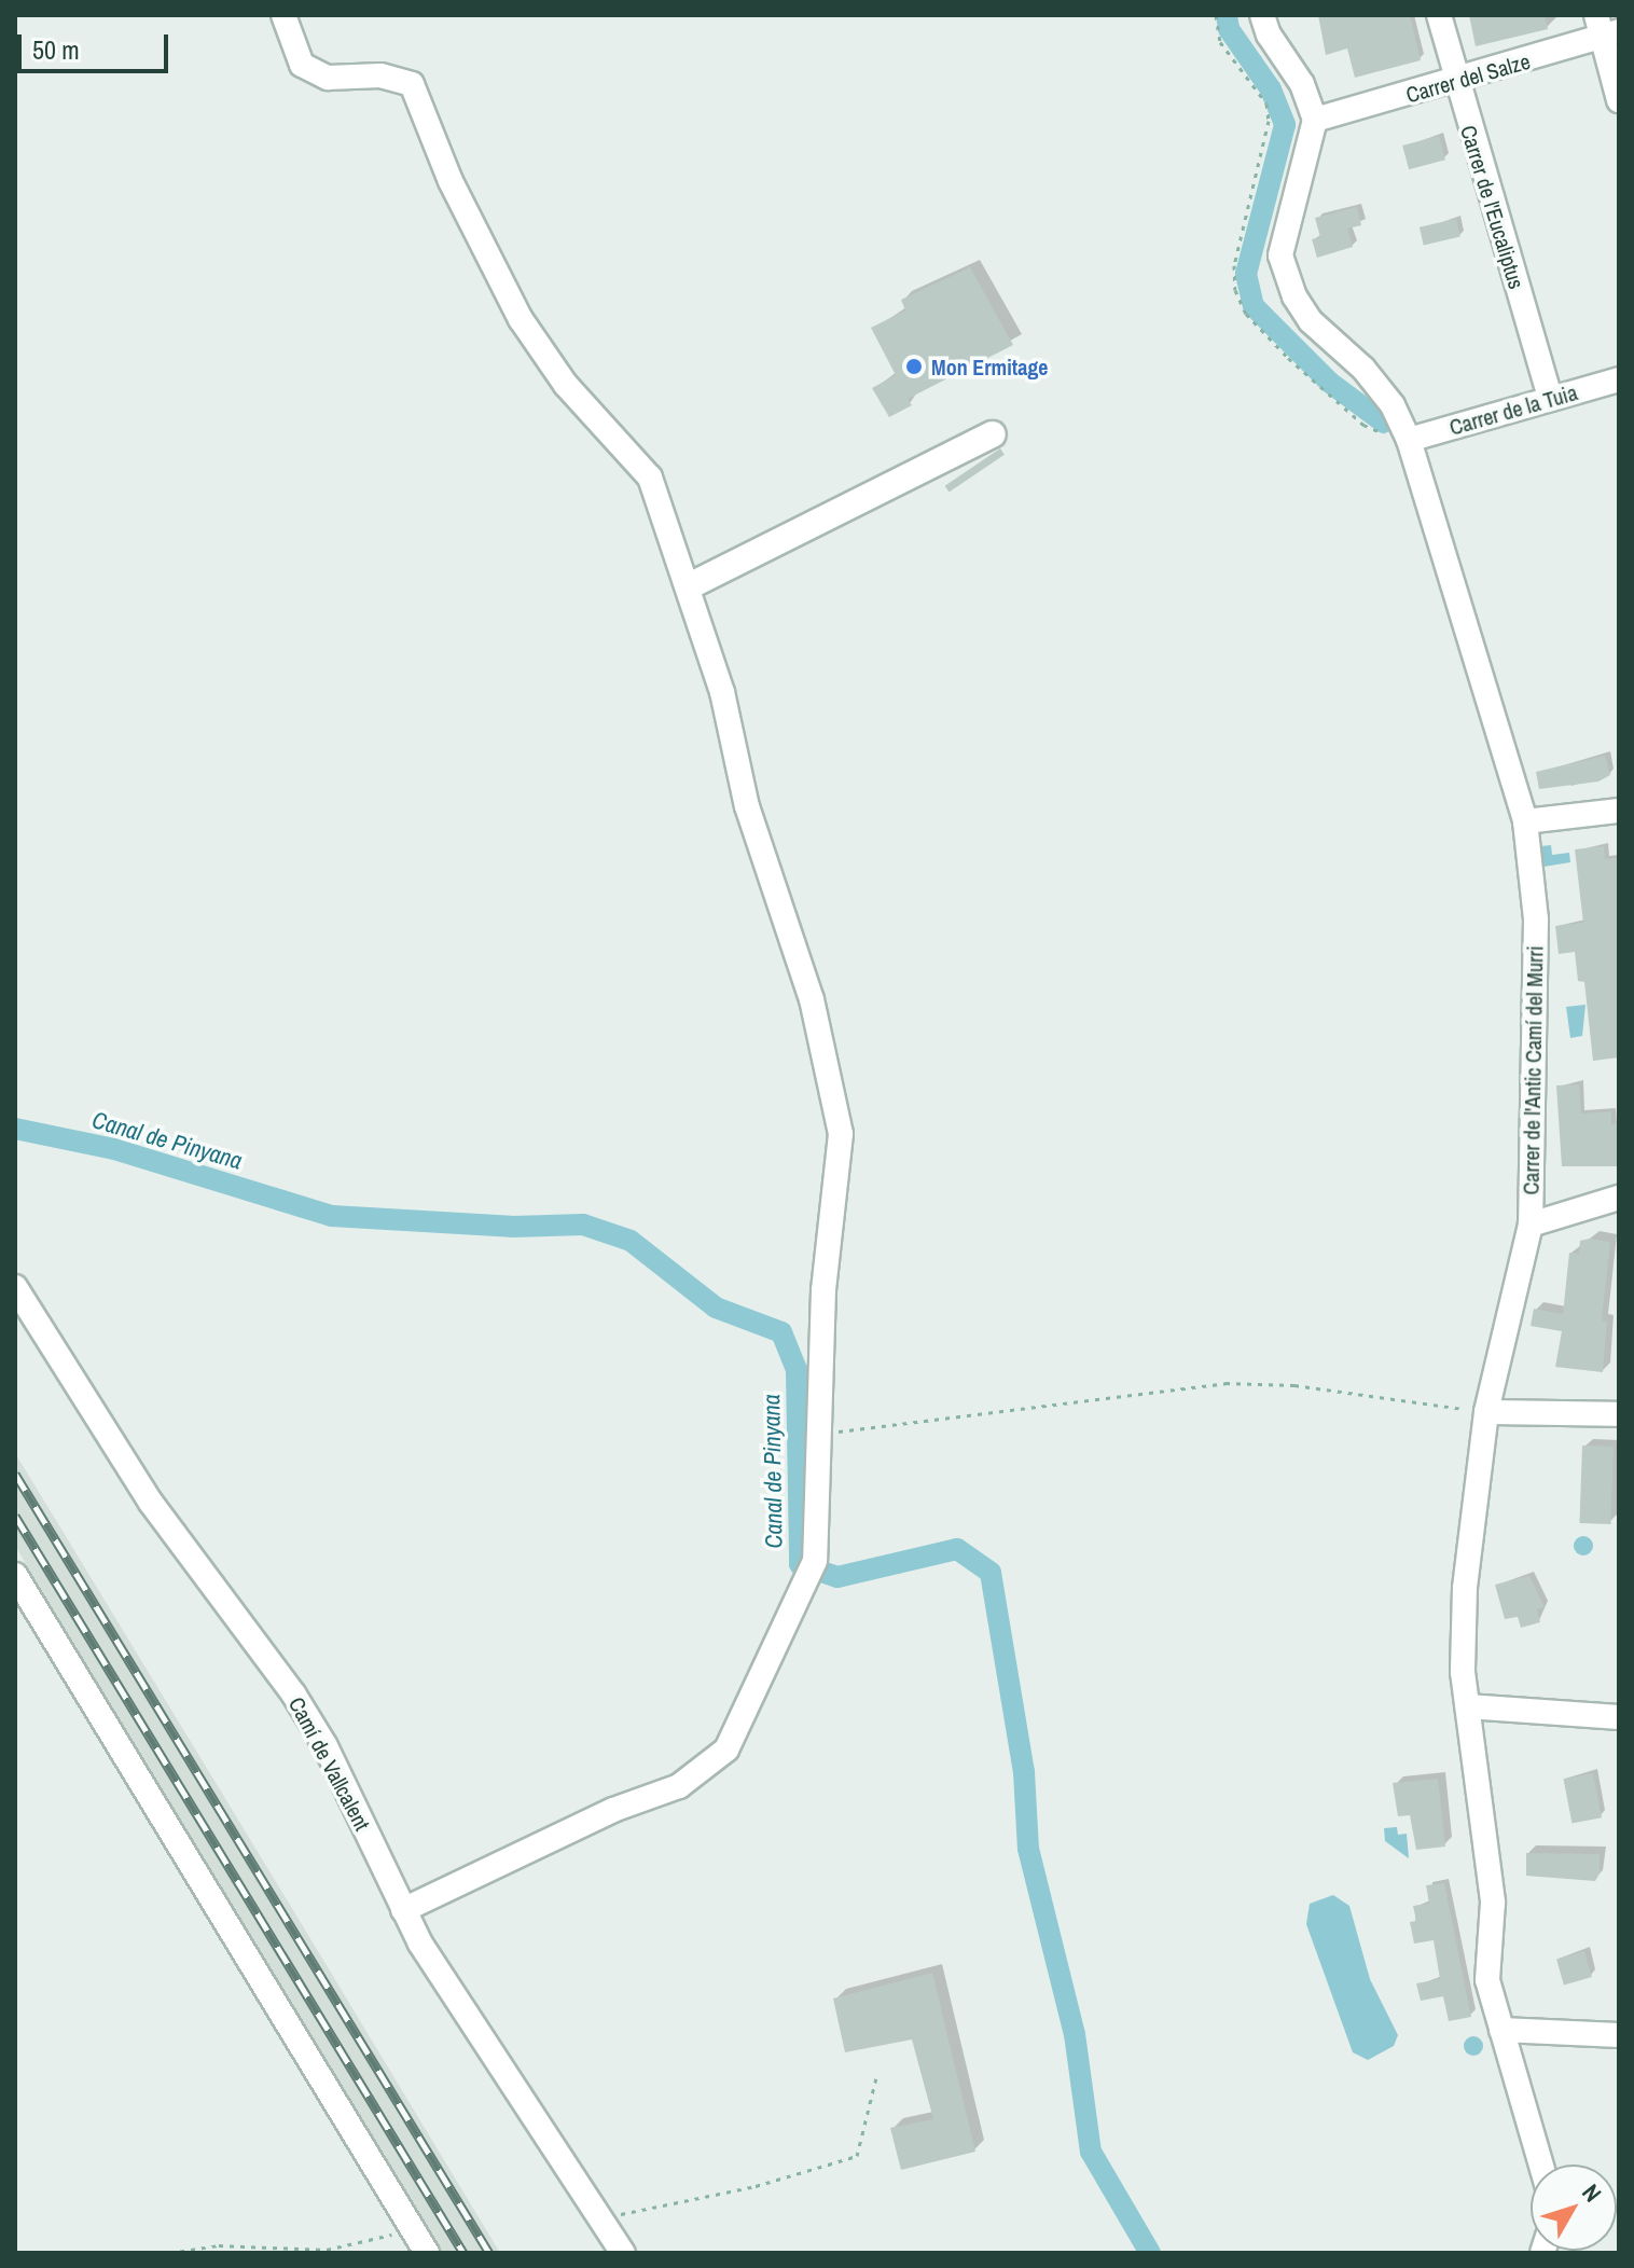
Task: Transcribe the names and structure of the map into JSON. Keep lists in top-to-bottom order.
{
  "streets": {
    "street": [
      "Carrer del Salze",
      "Carrer de l'Eucaliptus",
      "Carrer de la Tuia",
      "Carrer de l'Antic Camí del Murri",
      "Camí de Vallcalent"
    ]
  },
  "crossings": [
    ["Carrer del Salze", "Carrer de l'Eucaliptus"],
    ["Carrer del Salze", "Carrer de l'Antic Camí del Murri"],
    ["Carrer de l'Eucaliptus", "Carrer de la Tuia"],
    ["Carrer de la Tuia", "Carrer de l'Antic Camí del Murri"]
  ],
  "water": ["Canal de Pinyana"],
  "places": ["Mon Ermitage"],
  "scale_bar": "50 m",
  "north": "top right"
}
